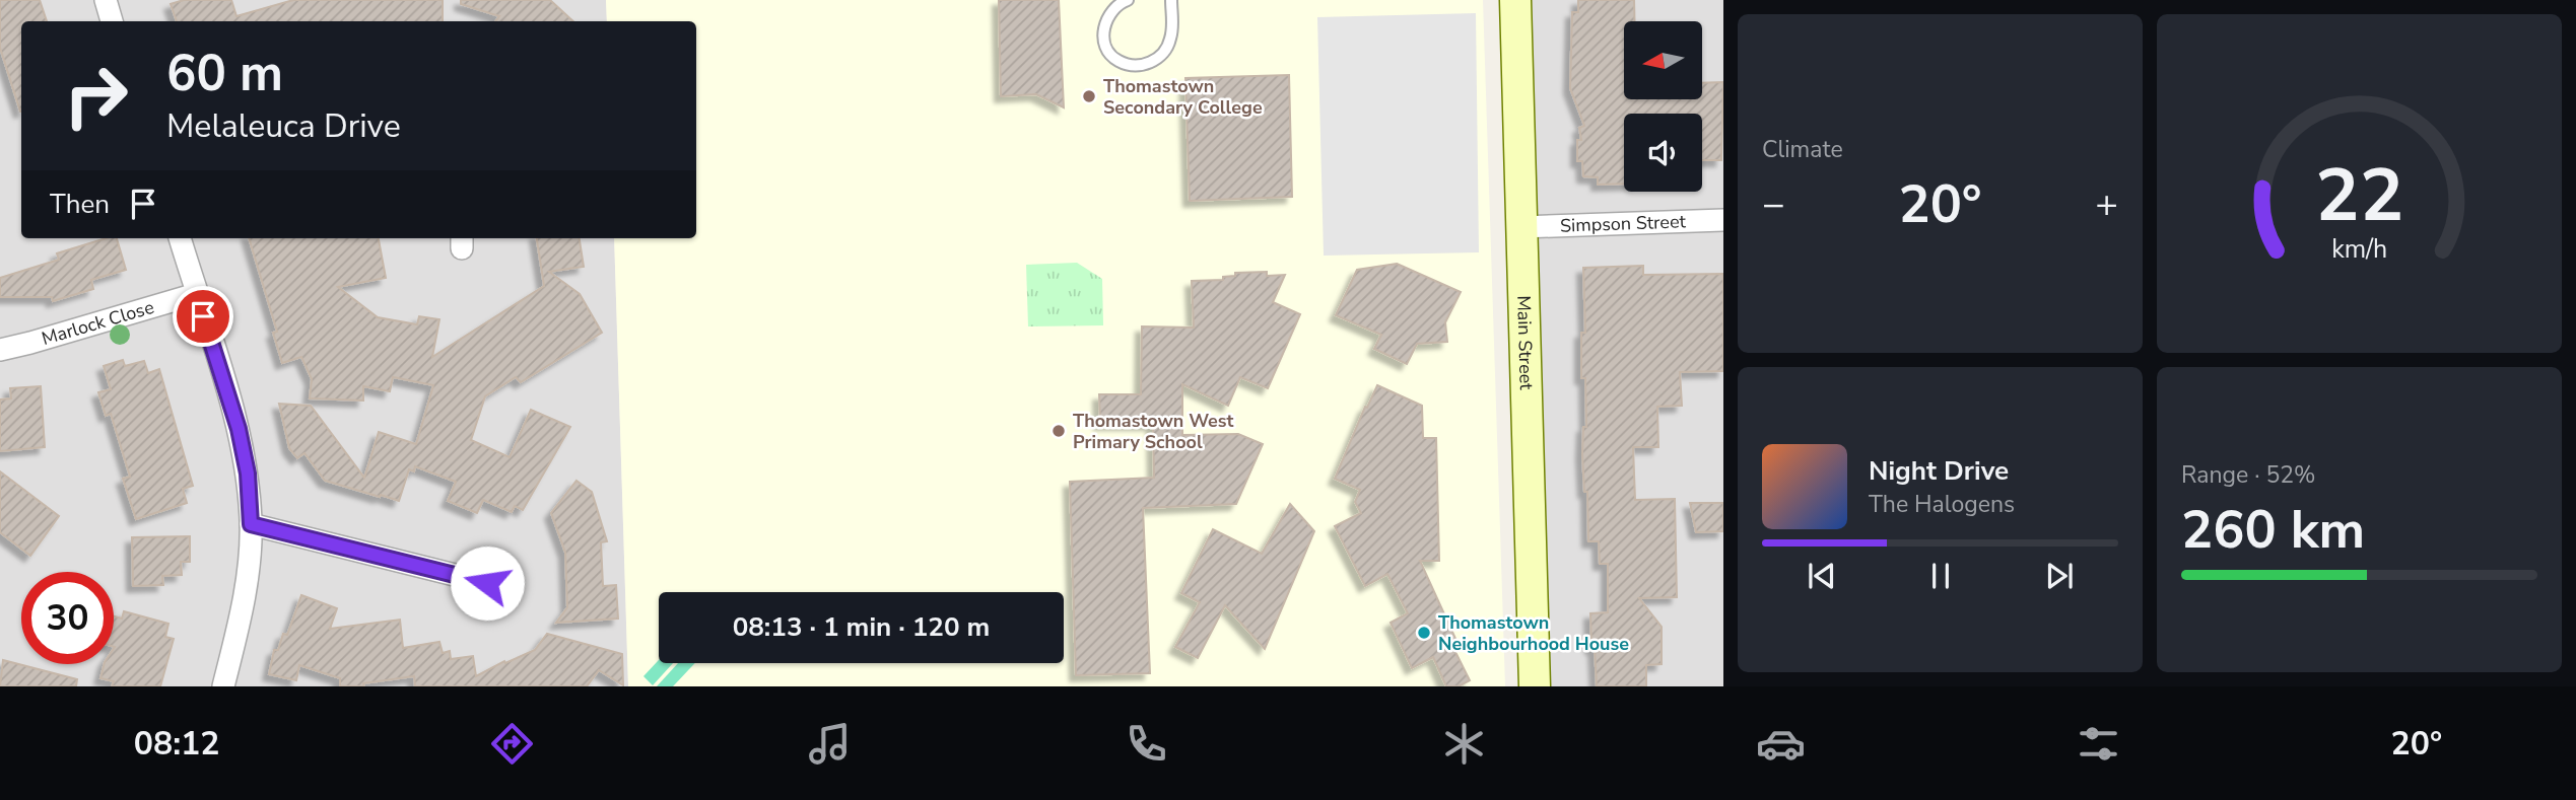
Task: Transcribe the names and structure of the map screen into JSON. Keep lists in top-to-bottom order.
{
  "streets": {
    "street": ["Simpson Street", "Marlock Close", "Main Street"]
  },
  "crossings": [
    ["Simpson Street", "Main Street"]
  ],
  "places": ["Thomastown Secondary College", "Thomastown West Primary School", "Thomastown Neighbourhood House"],
  "north": "left",
  "page": {
    "tile": [
      "Climate",
      ["Range · 52%", "260 km"]
    ],
    "turn": ["60 m", "Melaleuca Drive"],
    "then": "Then",
    "heat": ["−", "20°", "+"],
    "song": ["Night Drive", "The Halogens"],
    "limit": "30",
    "trip": "08:13 · 1 min · 120 m",
    "tabs": ["08:12", "20°"],
    "gauge": ["22", "km/h"]
  }
}
